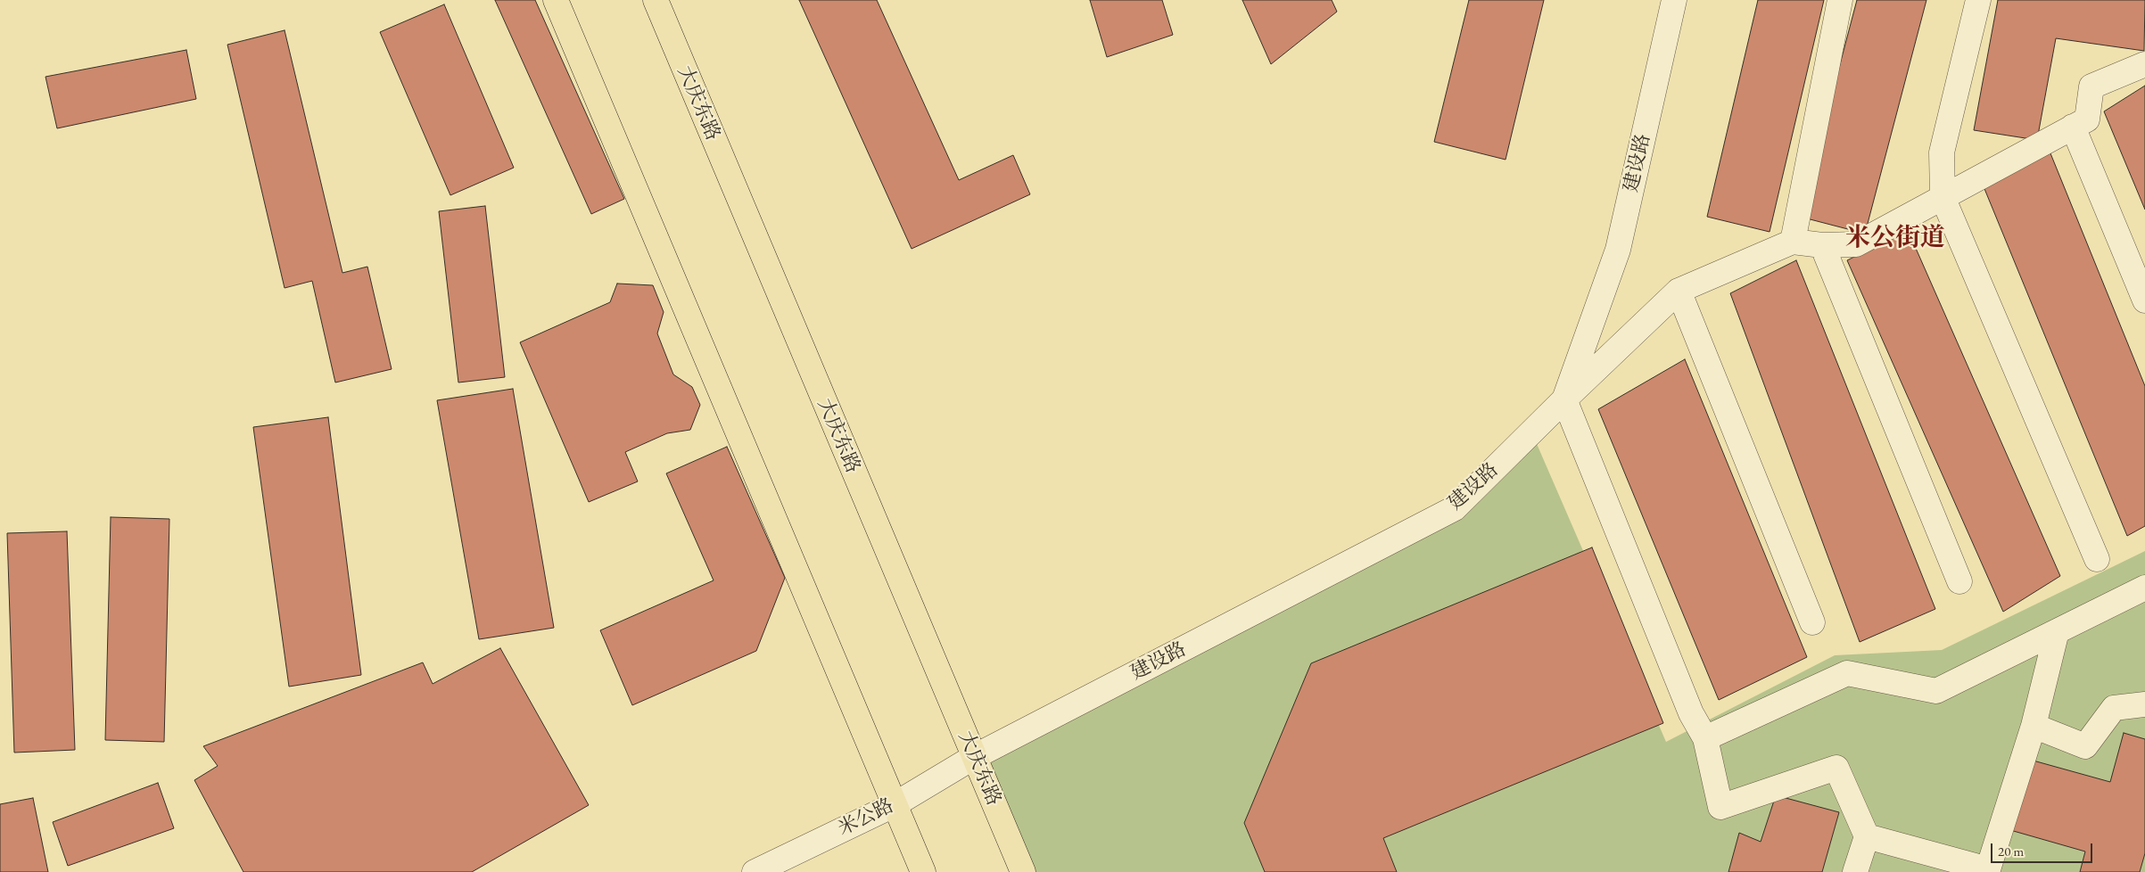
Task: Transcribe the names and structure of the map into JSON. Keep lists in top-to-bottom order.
{
  "streets": {
    "main road": ["大庆东路"],
    "street": ["建设路", "米公路"]
  },
  "crossings": [
    ["大庆东路", "建设路"],
    ["大庆东路", "米公路"],
    ["建设路", "米公路"]
  ],
  "districts": ["米公街道"],
  "scale_bar": "20 m"
}
